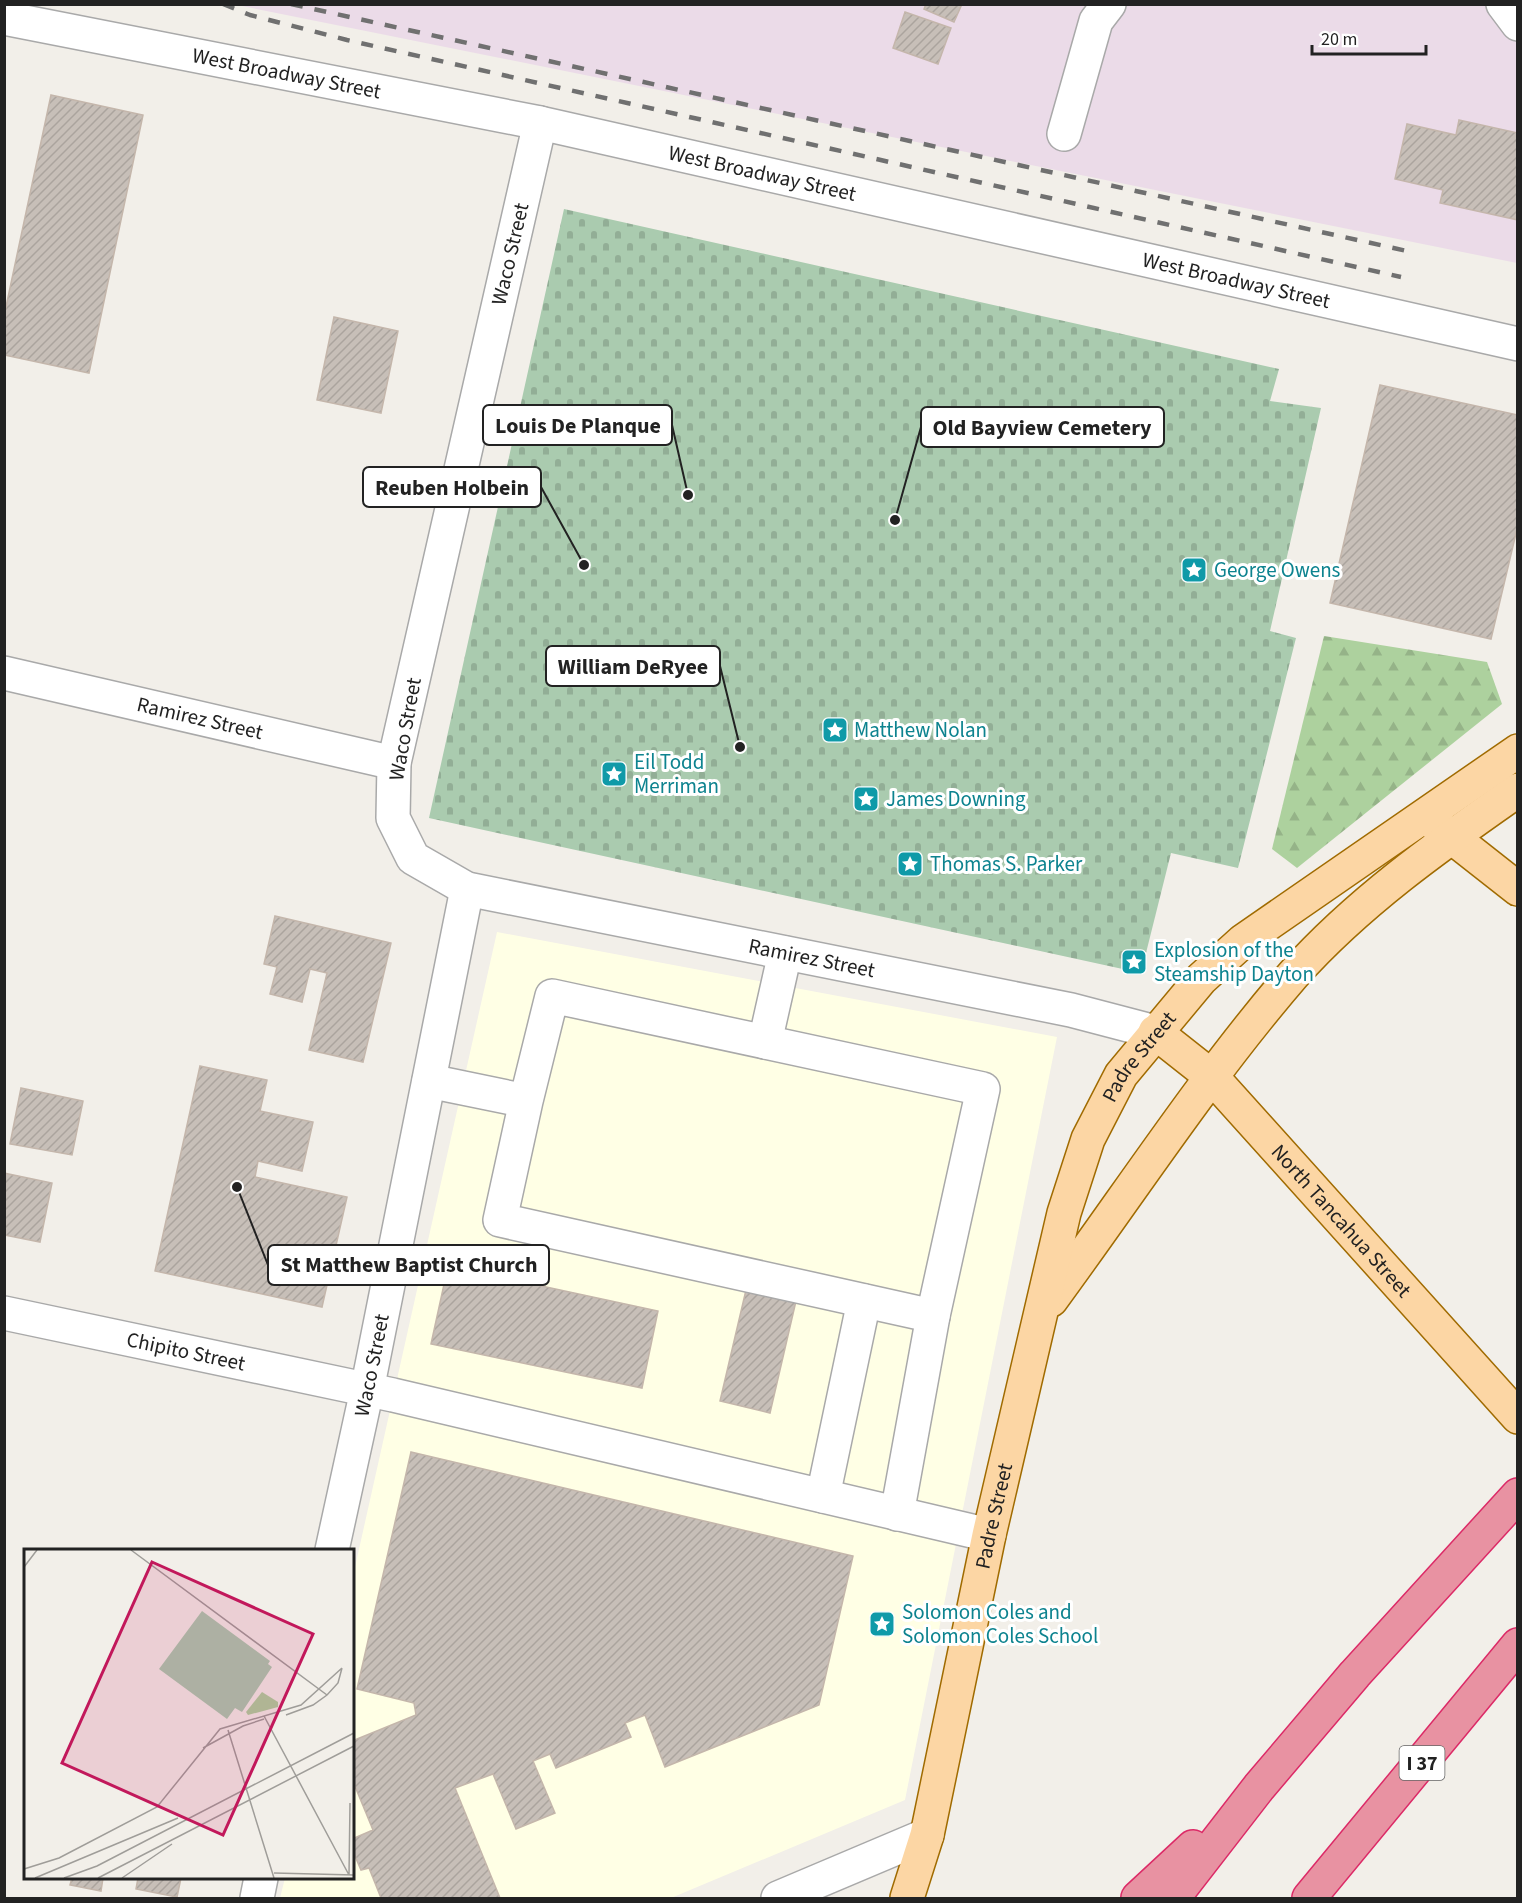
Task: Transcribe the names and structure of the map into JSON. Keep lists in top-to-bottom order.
{
  "streets": {
    "highway": ["I 37"],
    "main road": ["Padre Street", "North Tancahua Street"],
    "street": [
      "West Broadway Street",
      "Waco Street",
      "Ramirez Street",
      "Chipito Street"
    ]
  },
  "crossings": [
    ["West Broadway Street", "Waco Street"],
    ["Waco Street", "Ramirez Street"],
    ["Waco Street", "Chipito Street"],
    ["Ramirez Street", "Padre Street"],
    ["Ramirez Street", "North Tancahua Street"],
    ["Padre Street", "North Tancahua Street"],
    ["Padre Street", "Chipito Street"]
  ],
  "places": {
    "other": [
      "Louis De Planque",
      "Old Bayview Cemetery",
      "Reuben Holbein",
      "William DeRyee",
      "St Matthew Baptist Church"
    ],
    "place": [
      "George Owens",
      "Matthew Nolan",
      "Eil Todd Merriman",
      "James Downing",
      "Thomas S. Parker",
      "Explosion of the Steamship Dayton",
      "Solomon Coles and Solomon Coles School"
    ]
  },
  "scale_bar": "20 m"
}
